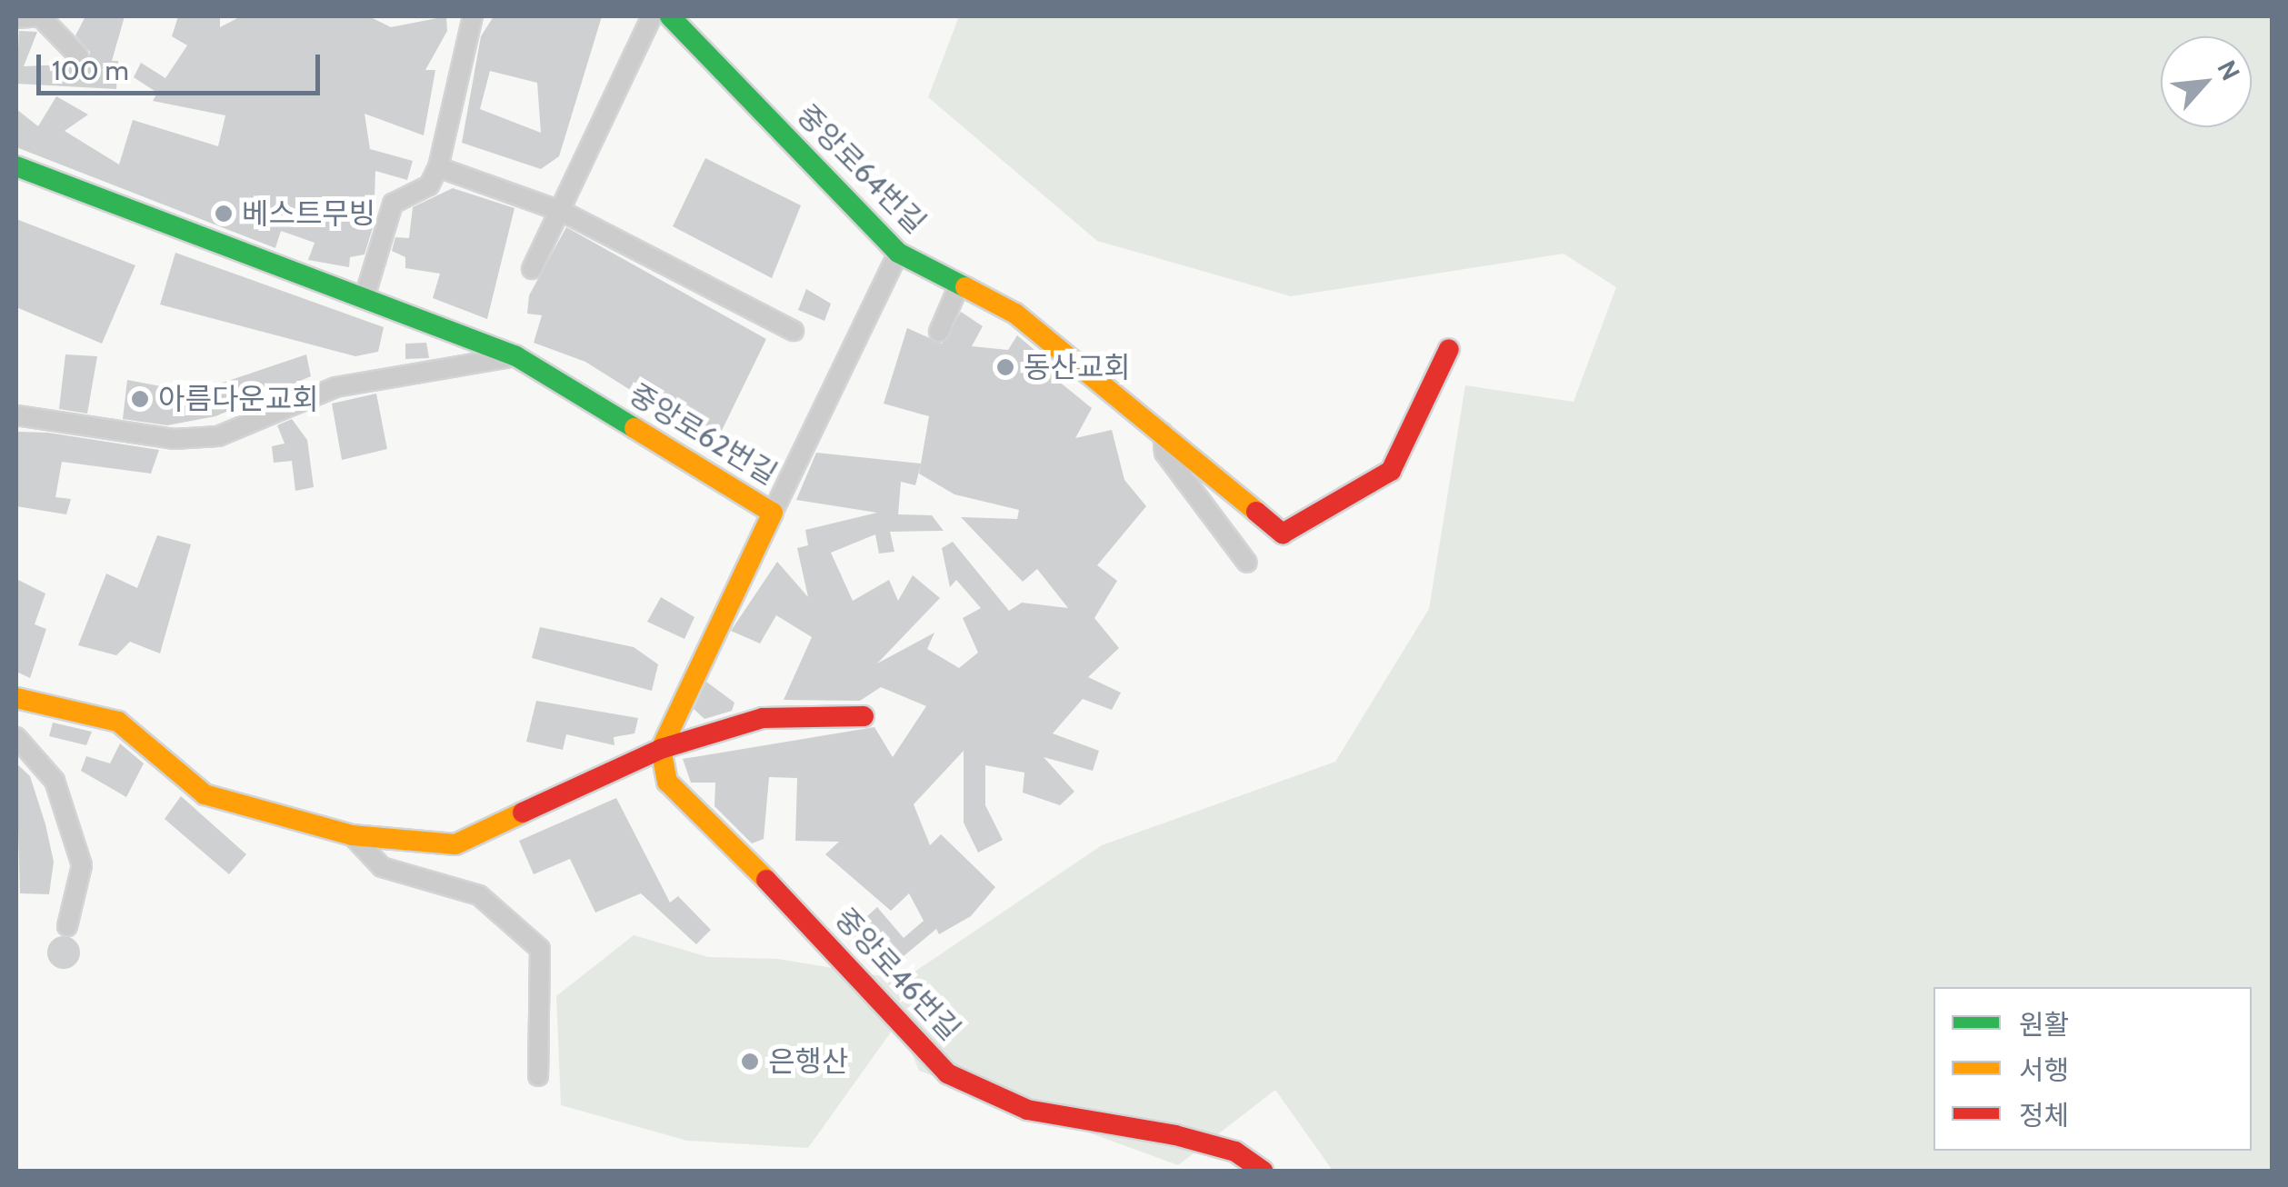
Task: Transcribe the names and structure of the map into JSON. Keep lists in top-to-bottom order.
{
  "streets": {
    "street": ["중앙로64번길", "중앙로62번길", "중앙로46번길"]
  },
  "crossings": [
    ["중앙로62번길", "중앙로46번길"]
  ],
  "places": [
    "베스트무빙",
    "동산교회",
    "아름다운교회",
    "은행산"
  ],
  "legend": ["원활", "서행", "정체"],
  "scale_bar": "100 m",
  "north": "top right"
}
